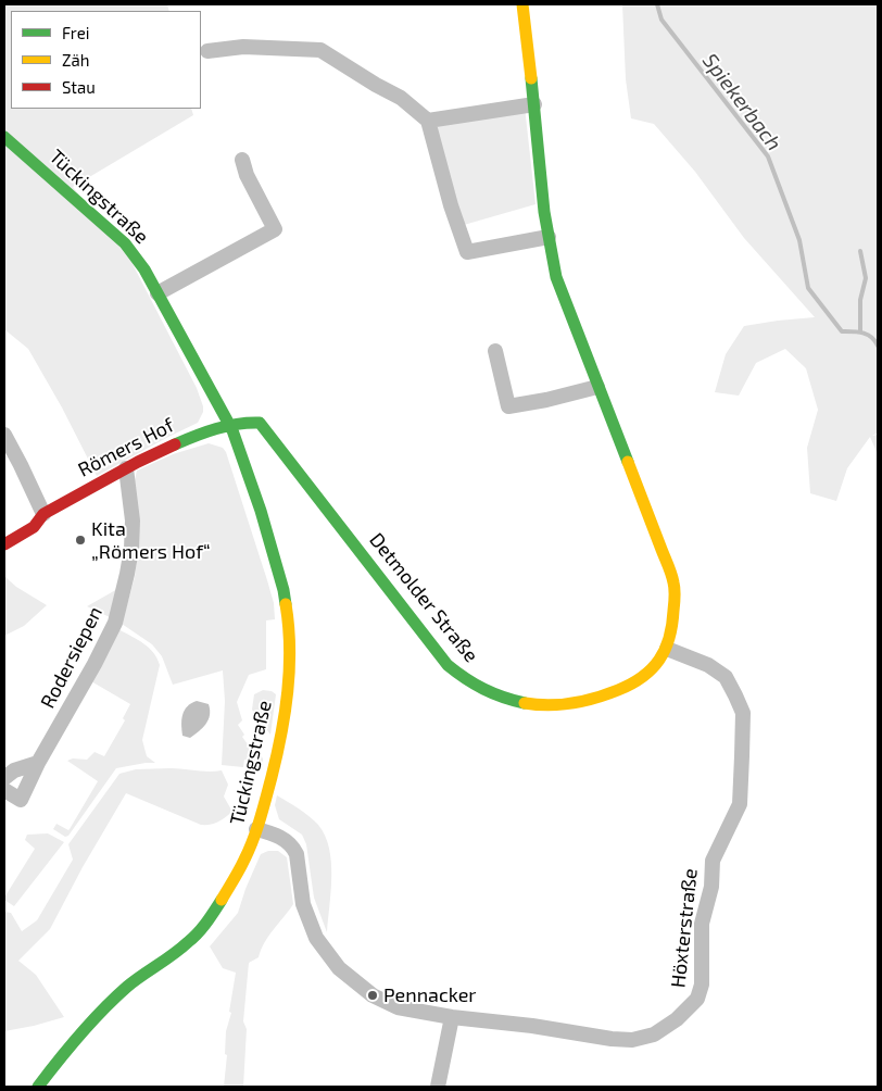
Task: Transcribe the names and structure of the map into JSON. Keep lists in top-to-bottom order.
{
  "streets": {
    "street": [
      "Tückingstraße",
      "Römers Hof",
      "Detmolder Straße",
      "Rodersiepen",
      "Höxterstraße"
    ]
  },
  "crossings": [
    ["Tückingstraße", "Römers Hof"],
    ["Tückingstraße", "Detmolder Straße"],
    ["Tückingstraße", "Höxterstraße"],
    ["Römers Hof", "Detmolder Straße"],
    ["Römers Hof", "Rodersiepen"],
    ["Detmolder Straße", "Höxterstraße"]
  ],
  "water": ["Spiekerbach"],
  "places": ["Kita „Römers Hof“", "Pennacker"],
  "legend": ["Frei", "Zäh", "Stau"]
}
